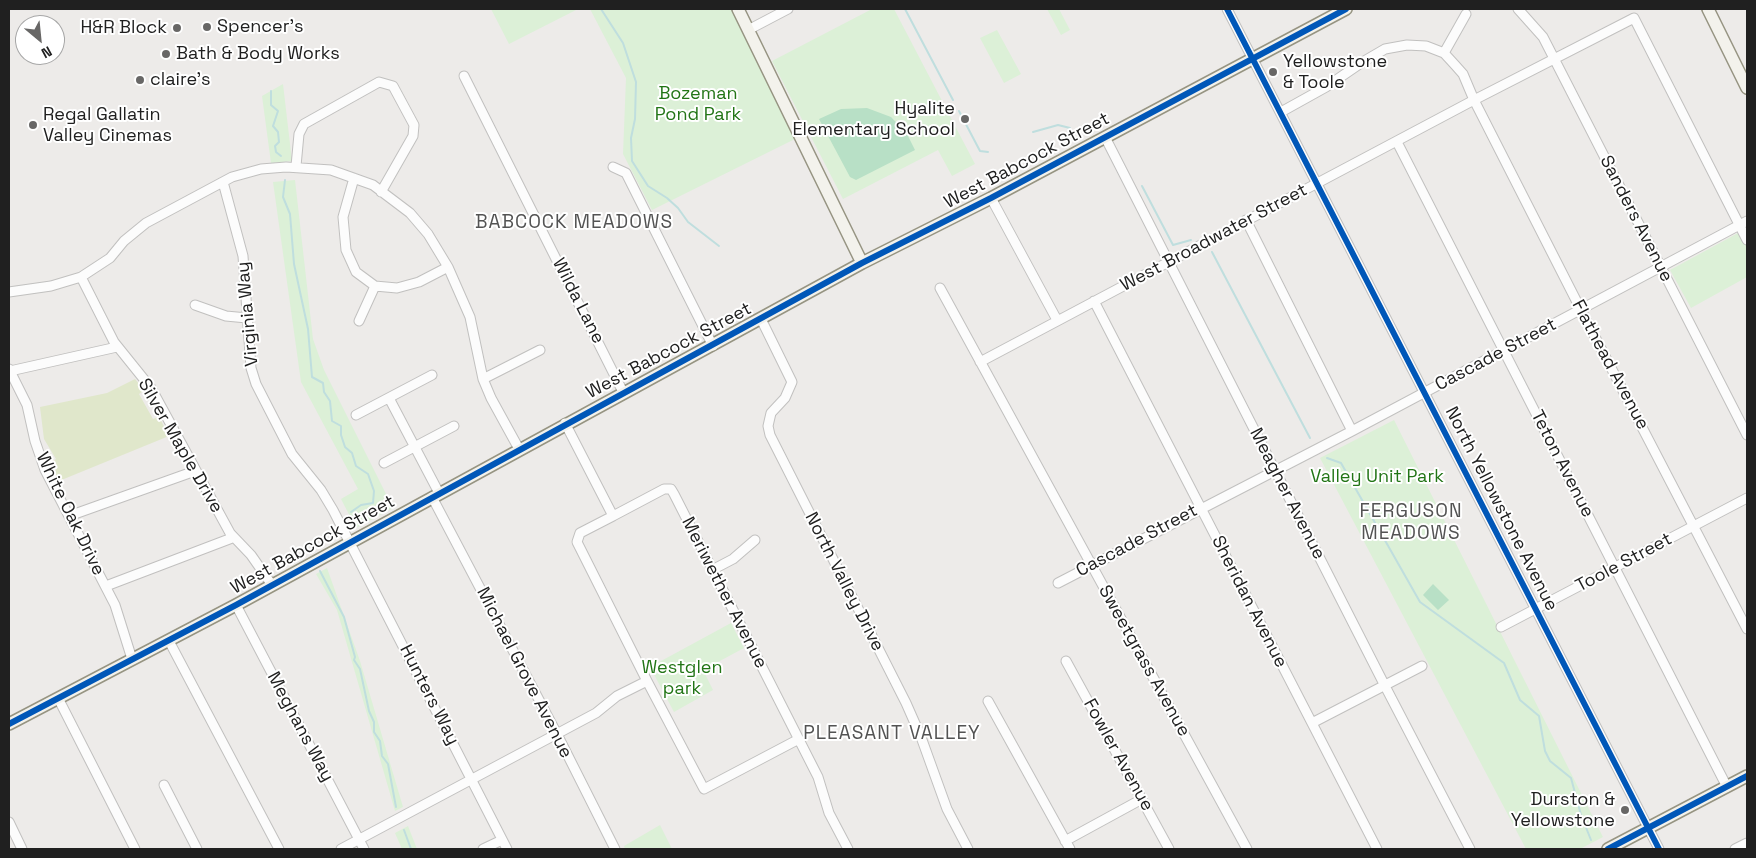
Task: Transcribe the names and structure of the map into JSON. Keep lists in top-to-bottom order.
{
  "streets": {
    "street": [
      "West Babcock Street",
      "Sanders Avenue",
      "West Broadwater Street",
      "Wilda Lane",
      "Virginia Way",
      "Cascade Street",
      "Flathead Avenue",
      "Silver Maple Drive",
      "Teton Avenue",
      "Meagher Avenue",
      "North Yellowstone Avenue",
      "White Oak Drive",
      "Toole Street",
      "North Valley Drive",
      "Meriwether Avenue",
      "Sheridan Avenue",
      "Sweetgrass Avenue",
      "Michael Grove Avenue",
      "Hunters Way",
      "Meghans Way",
      "Fowler Avenue"
    ]
  },
  "crossings": [
    ["West Babcock Street", "Wilda Lane"],
    ["West Babcock Street", "Virginia Way"],
    ["West Babcock Street", "Silver Maple Drive"],
    ["West Babcock Street", "Meagher Avenue"],
    ["West Babcock Street", "North Yellowstone Avenue"],
    ["West Babcock Street", "White Oak Drive"],
    ["West Babcock Street", "North Valley Drive"],
    ["West Babcock Street", "Michael Grove Avenue"],
    ["West Babcock Street", "Hunters Way"],
    ["West Babcock Street", "Meghans Way"],
    ["Sanders Avenue", "West Broadwater Street"],
    ["Sanders Avenue", "Cascade Street"],
    ["West Broadwater Street", "Cascade Street"],
    ["West Broadwater Street", "Flathead Avenue"],
    ["West Broadwater Street", "Teton Avenue"],
    ["West Broadwater Street", "Meagher Avenue"],
    ["West Broadwater Street", "North Yellowstone Avenue"],
    ["West Broadwater Street", "Sheridan Avenue"],
    ["West Broadwater Street", "Sweetgrass Avenue"],
    ["Virginia Way", "Hunters Way"],
    ["Cascade Street", "Flathead Avenue"],
    ["Cascade Street", "Teton Avenue"],
    ["Cascade Street", "Meagher Avenue"],
    ["Cascade Street", "North Yellowstone Avenue"],
    ["Cascade Street", "Sheridan Avenue"],
    ["Cascade Street", "Sweetgrass Avenue"],
    ["Flathead Avenue", "Toole Street"],
    ["Teton Avenue", "Toole Street"],
    ["North Yellowstone Avenue", "Toole Street"]
  ],
  "districts": ["BABCOCK MEADOWS", "FERGUSON MEADOWS", "PLEASANT VALLEY"],
  "parks": ["Bozeman Pond Park", "Valley Unit Park", "Westglen park"],
  "places": [
    "Spencer's",
    "H&R Block",
    "Bath & Body Works",
    "Yellowstone & Toole",
    "claire's",
    "Hyalite Elementary School",
    "Regal Gallatin Valley Cinemas",
    "Durston & Yellowstone"
  ],
  "north": "bottom right"
}
